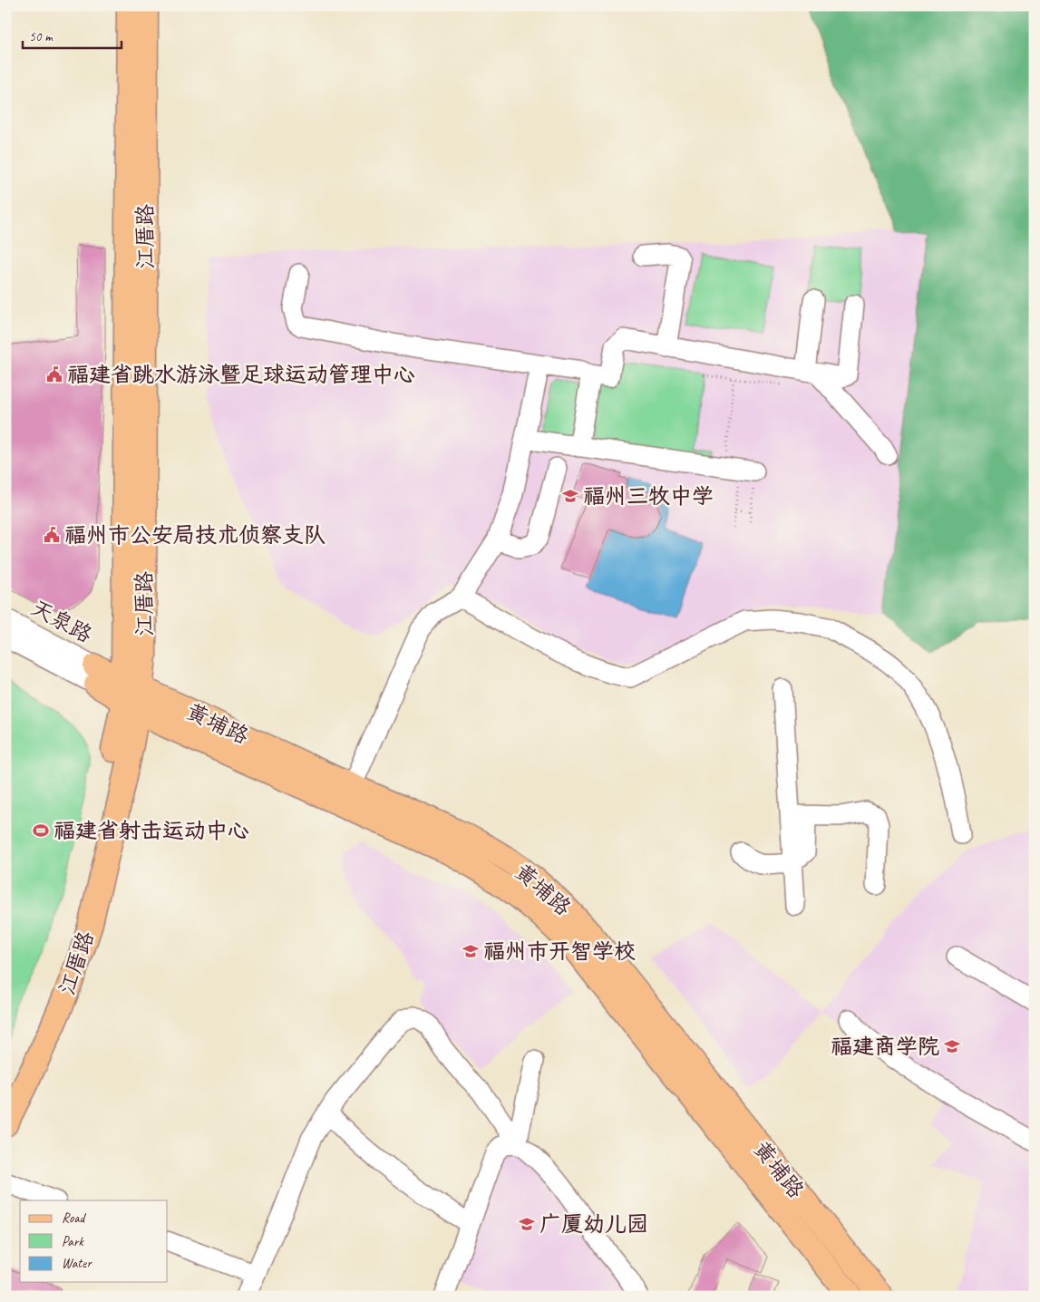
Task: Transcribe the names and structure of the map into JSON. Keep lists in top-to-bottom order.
{
  "streets": {
    "main road": ["江厝路", "黄埔路"],
    "street": ["天泉路"]
  },
  "crossings": [
    ["江厝路", "黄埔路"],
    ["天泉路", "黄埔路"]
  ],
  "places": {
    "public building": ["福建省跳水游泳暨足球运动管理中心", "福州市公安局技术侦察支队"],
    "school or university": [
      "福州三牧中学",
      "福州市开智学校",
      "福建商学院",
      "广厦幼儿园"
    ],
    "sports": ["福建省射击运动中心"]
  },
  "legend": ["Road", "Park", "Water"],
  "scale_bar": "50 m"
}
